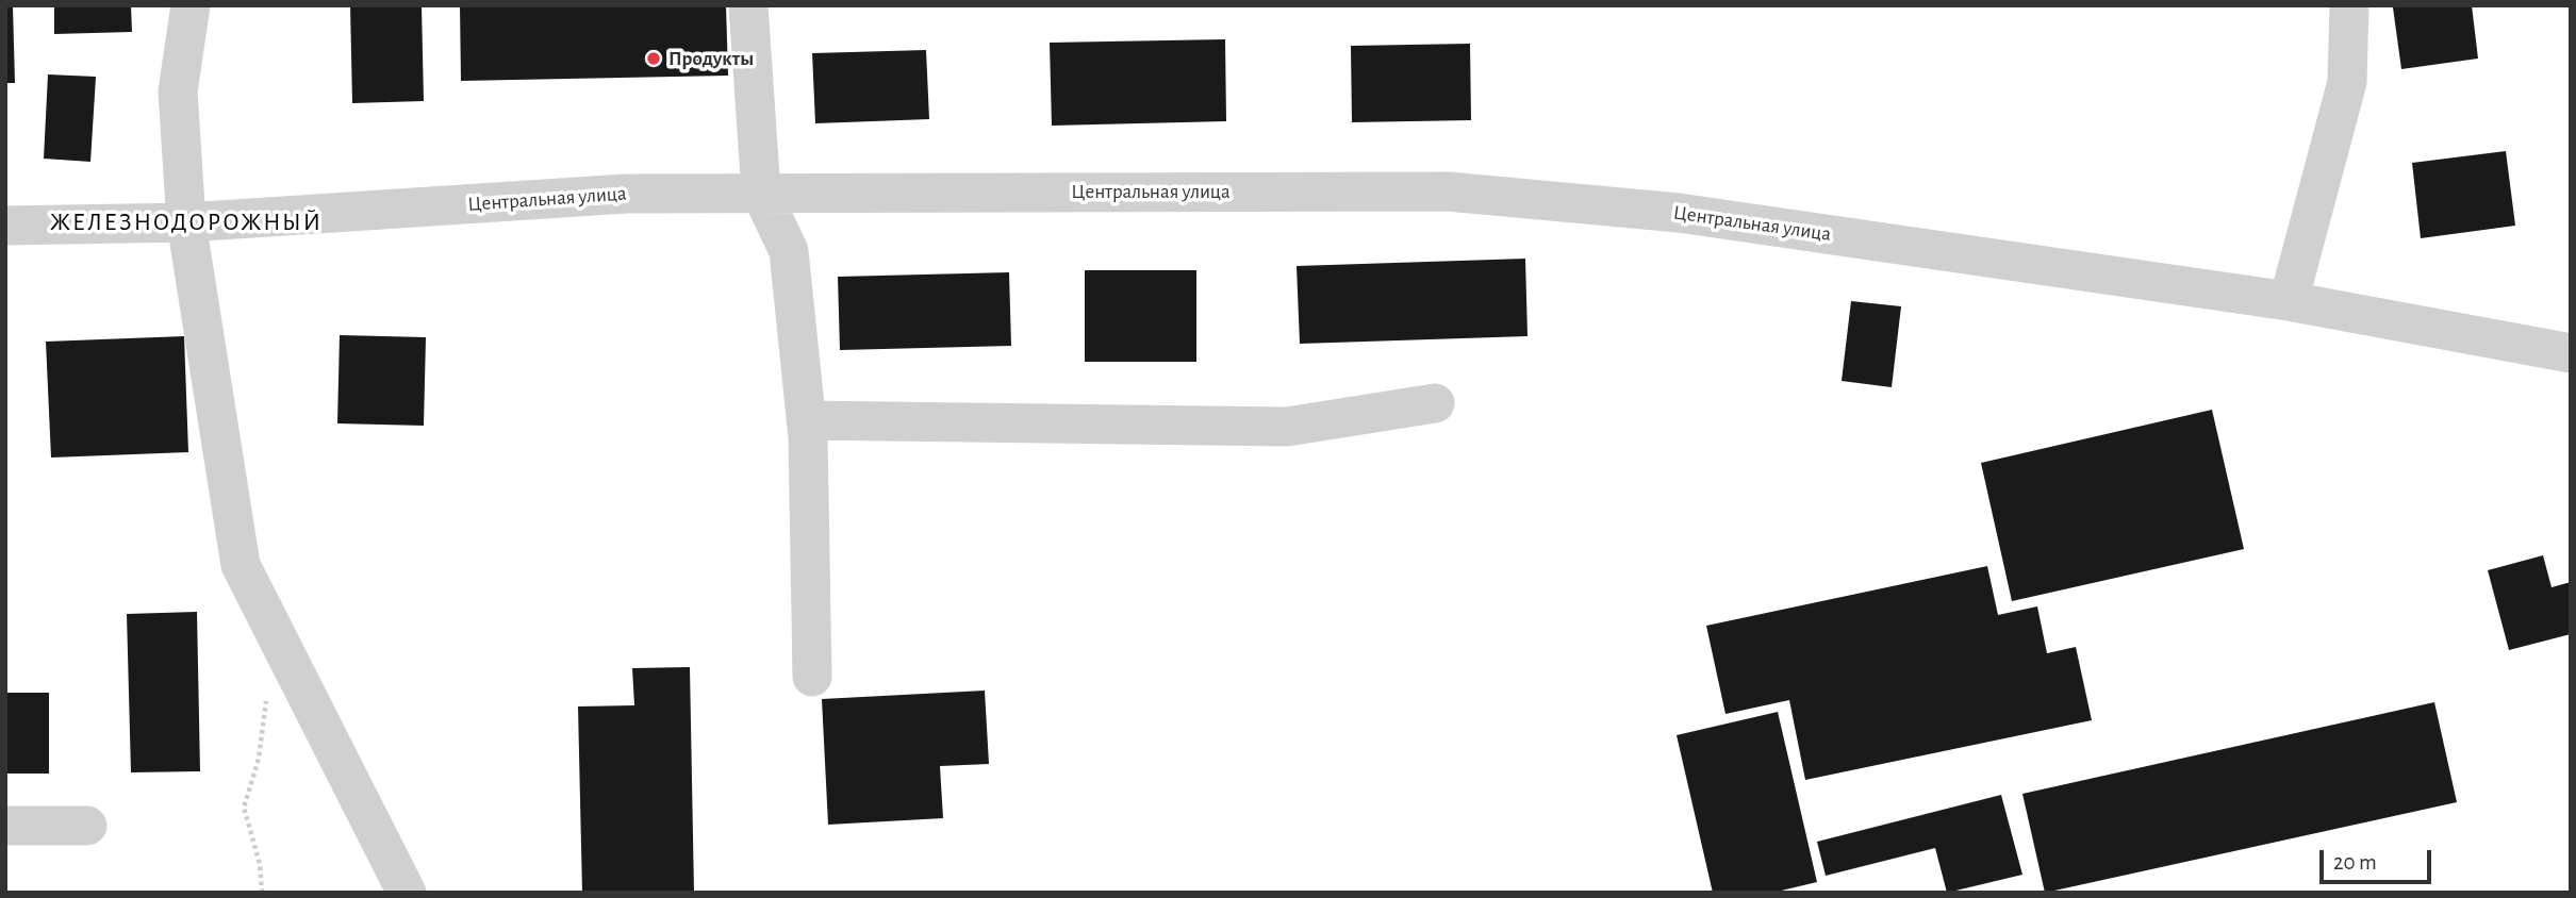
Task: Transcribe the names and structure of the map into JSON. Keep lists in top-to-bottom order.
{
  "streets": {
    "street": ["Центральная улица"]
  },
  "districts": ["ЖЕЛЕЗНОДОРОЖНЫЙ"],
  "places": ["Продукты"],
  "scale_bar": "20 m"
}
